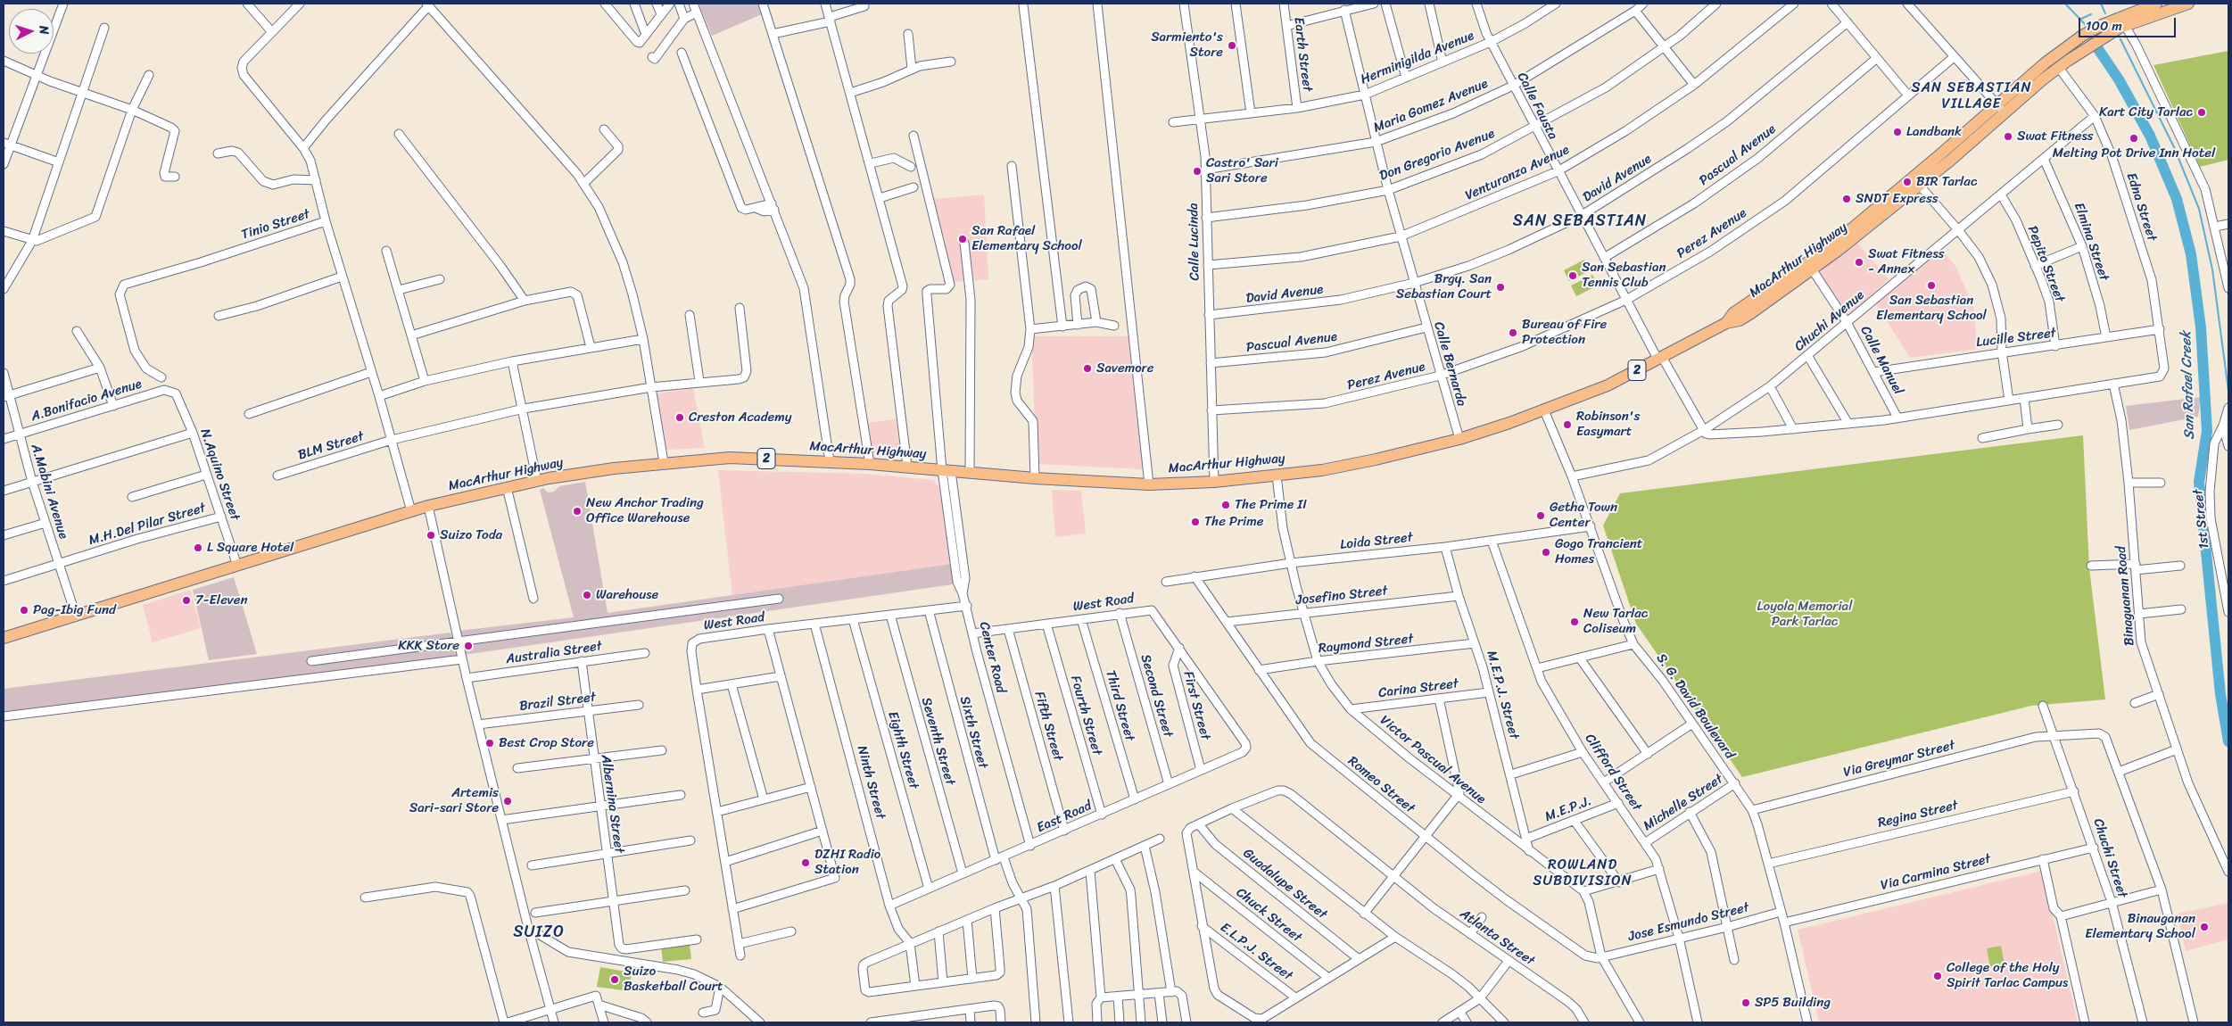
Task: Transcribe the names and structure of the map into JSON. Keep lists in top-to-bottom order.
{
  "streets": {
    "highway": ["MacArthur Highway", "2"],
    "street": [
      "Earth Street",
      "Herminigilda Avenue",
      "Maria Gomez Avenue",
      "Calle Fausta",
      "Don Gregorio Avenue",
      "Pascual Avenue",
      "Venturanza Avenue",
      "David Avenue",
      "Edna Street",
      "Tinio Street",
      "Perez Avenue",
      "Calle Lucinda",
      "Elmina Street",
      "Pepito Street",
      "Chuchi Avenue",
      "Lucille Street",
      "Calle Manuel",
      "Calle Bernarda",
      "A.Bonifacio Avenue",
      "BLM Street",
      "N.Aquino Street",
      "A.Mabini Avenue",
      "1st Street",
      "M.H.Del Pilar Street",
      "Loida Street",
      "Josefino Street",
      "Binaguanan Road",
      "West Road",
      "Raymond Street",
      "Australia Street",
      "Center Road",
      "Carina Street",
      "M.E.P.J. Street",
      "Second Street",
      "Brazil Street",
      "Third Street",
      "First Street",
      "S. G. David Boulevard",
      "Fourth Street",
      "Fifth Street",
      "Sixth Street",
      "Seventh Street",
      "Eighth Street",
      "Via Greymar Street",
      "Victor Pascual Avenue",
      "Clifford Street",
      "Ninth Street",
      "Romeo Street",
      "Michelle Street",
      "Albernina Street",
      "M.E.P.J.",
      "Regina Street",
      "East Road",
      "Chuchi Street",
      "Via Carmina Street",
      "Guadalupe Street",
      "Chuck Street",
      "Jose Esmundo Street",
      "Atlanta Street",
      "E.L.P.J. Street"
    ]
  },
  "crossings": [
    ["Earth Street", "Herminigilda Avenue"],
    ["Herminigilda Avenue", "Calle Fausta"],
    ["Herminigilda Avenue", "Calle Lucinda"],
    ["Herminigilda Avenue", "Calle Bernarda"],
    ["Maria Gomez Avenue", "Calle Fausta"],
    ["Maria Gomez Avenue", "Calle Lucinda"],
    ["Maria Gomez Avenue", "Calle Bernarda"],
    ["Calle Fausta", "Don Gregorio Avenue"],
    ["Calle Fausta", "Pascual Avenue"],
    ["Calle Fausta", "Venturanza Avenue"],
    ["Calle Fausta", "David Avenue"],
    ["Calle Fausta", "Perez Avenue"],
    ["Calle Fausta", "MacArthur Highway"],
    ["Calle Fausta", "Chuchi Avenue"],
    ["Don Gregorio Avenue", "Calle Lucinda"],
    ["Don Gregorio Avenue", "Calle Bernarda"],
    ["Pascual Avenue", "Calle Lucinda"],
    ["Pascual Avenue", "Calle Bernarda"],
    ["Venturanza Avenue", "Calle Lucinda"],
    ["Venturanza Avenue", "Calle Bernarda"],
    ["David Avenue", "Calle Lucinda"],
    ["David Avenue", "Calle Bernarda"],
    ["Edna Street", "MacArthur Highway"],
    ["Edna Street", "Chuchi Avenue"],
    ["Edna Street", "Lucille Street"],
    ["Edna Street", "Binaguanan Road"],
    ["Tinio Street", "MacArthur Highway"],
    ["Tinio Street", "BLM Street"],
    ["Perez Avenue", "Calle Lucinda"],
    ["Perez Avenue", "Calle Bernarda"],
    ["Calle Lucinda", "MacArthur Highway"],
    ["Elmina Street", "Chuchi Avenue"],
    ["Elmina Street", "Lucille Street"],
    ["MacArthur Highway", "Calle Manuel"],
    ["MacArthur Highway", "Calle Bernarda"],
    ["MacArthur Highway", "N.Aquino Street"],
    ["MacArthur Highway", "A.Mabini Avenue"],
    ["MacArthur Highway", "Center Road"],
    ["MacArthur Highway", "S. G. David Boulevard"],
    ["MacArthur Highway", "Victor Pascual Avenue"],
    ["Pepito Street", "Chuchi Avenue"],
    ["Pepito Street", "Lucille Street"],
    ["Chuchi Avenue", "Calle Manuel"],
    ["Chuchi Avenue", "S. G. David Boulevard"],
    ["Lucille Street", "Calle Manuel"],
    ["A.Bonifacio Avenue", "N.Aquino Street"],
    ["A.Bonifacio Avenue", "A.Mabini Avenue"],
    ["N.Aquino Street", "M.H.Del Pilar Street"],
    ["A.Mabini Avenue", "M.H.Del Pilar Street"],
    ["Loida Street", "M.E.P.J. Street"],
    ["Loida Street", "S. G. David Boulevard"],
    ["Loida Street", "Victor Pascual Avenue"],
    ["Loida Street", "Clifford Street"],
    ["Loida Street", "Romeo Street"],
    ["Josefino Street", "M.E.P.J. Street"],
    ["Josefino Street", "Victor Pascual Avenue"],
    ["Josefino Street", "Romeo Street"],
    ["West Road", "Center Road"],
    ["West Road", "Second Street"],
    ["West Road", "Third Street"],
    ["West Road", "First Street"],
    ["West Road", "Fourth Street"],
    ["West Road", "Fifth Street"],
    ["West Road", "Sixth Street"],
    ["West Road", "Seventh Street"],
    ["West Road", "Eighth Street"],
    ["West Road", "Ninth Street"],
    ["West Road", "East Road"],
    ["Raymond Street", "M.E.P.J. Street"],
    ["Raymond Street", "Victor Pascual Avenue"],
    ["Raymond Street", "Romeo Street"],
    ["Australia Street", "Albernina Street"],
    ["Center Road", "East Road"],
    ["Carina Street", "M.E.P.J. Street"],
    ["Carina Street", "Victor Pascual Avenue"],
    ["M.E.P.J. Street", "Victor Pascual Avenue"],
    ["M.E.P.J. Street", "M.E.P.J."],
    ["Second Street", "East Road"],
    ["Brazil Street", "Albernina Street"],
    ["Third Street", "East Road"],
    ["First Street", "East Road"],
    ["S. G. David Boulevard", "Via Greymar Street"],
    ["S. G. David Boulevard", "Michelle Street"],
    ["S. G. David Boulevard", "Regina Street"],
    ["S. G. David Boulevard", "Via Carmina Street"],
    ["S. G. David Boulevard", "Jose Esmundo Street"],
    ["Fourth Street", "East Road"],
    ["Fifth Street", "East Road"],
    ["Sixth Street", "East Road"],
    ["Seventh Street", "East Road"],
    ["Eighth Street", "East Road"],
    ["Via Greymar Street", "Chuchi Street"],
    ["Clifford Street", "Michelle Street"],
    ["Clifford Street", "M.E.P.J."],
    ["Clifford Street", "Jose Esmundo Street"],
    ["Ninth Street", "East Road"],
    ["Romeo Street", "Jose Esmundo Street"],
    ["Regina Street", "Chuchi Street"],
    ["Chuchi Street", "Via Carmina Street"]
  ],
  "districts": [
    "SAN SEBASTIAN VILLAGE",
    "SAN SEBASTIAN",
    "ROWLAND SUBDIVISION",
    "SUIZO"
  ],
  "water": ["San Rafael Creek"],
  "parks": ["Loyola Memorial Park Tarlac"],
  "places": [
    "Sarmiento's Store",
    "Kart City Tarlac",
    "Landbank",
    "Swat Fitness",
    "Melting Pot Drive Inn Hotel",
    "Castro' Sari Sari Store",
    "BIR Tarlac",
    "SNDT Express",
    "San Rafael Elementary School",
    "Swat Fitness - Annex",
    "San Sebastian Tennis Club",
    "San Sebastian Elementary School",
    "Brgy. San Sebastian Court",
    "Bureau of Fire Protection",
    "Savemore",
    "Creston Academy",
    "Robinson's Easymart",
    "The Prime II",
    "New Anchor Trading Office Warehouse",
    "Getha Town Center",
    "The Prime",
    "Suizo Toda",
    "L Square Hotel",
    "Gogo Trancient Homes",
    "Warehouse",
    "7-Eleven",
    "Pag-Ibig Fund",
    "New Tarlac Coliseum",
    "KKK Store",
    "Best Crop Store",
    "Artemis Sari-sari Store",
    "DZHI Radio Station",
    "Binauganan Elementary School",
    "College of the Holy Spirit Tarlac Campus",
    "Suizo Basketball Court",
    "SP5 Building"
  ],
  "scale_bar": "100 m",
  "north": "right"
}
